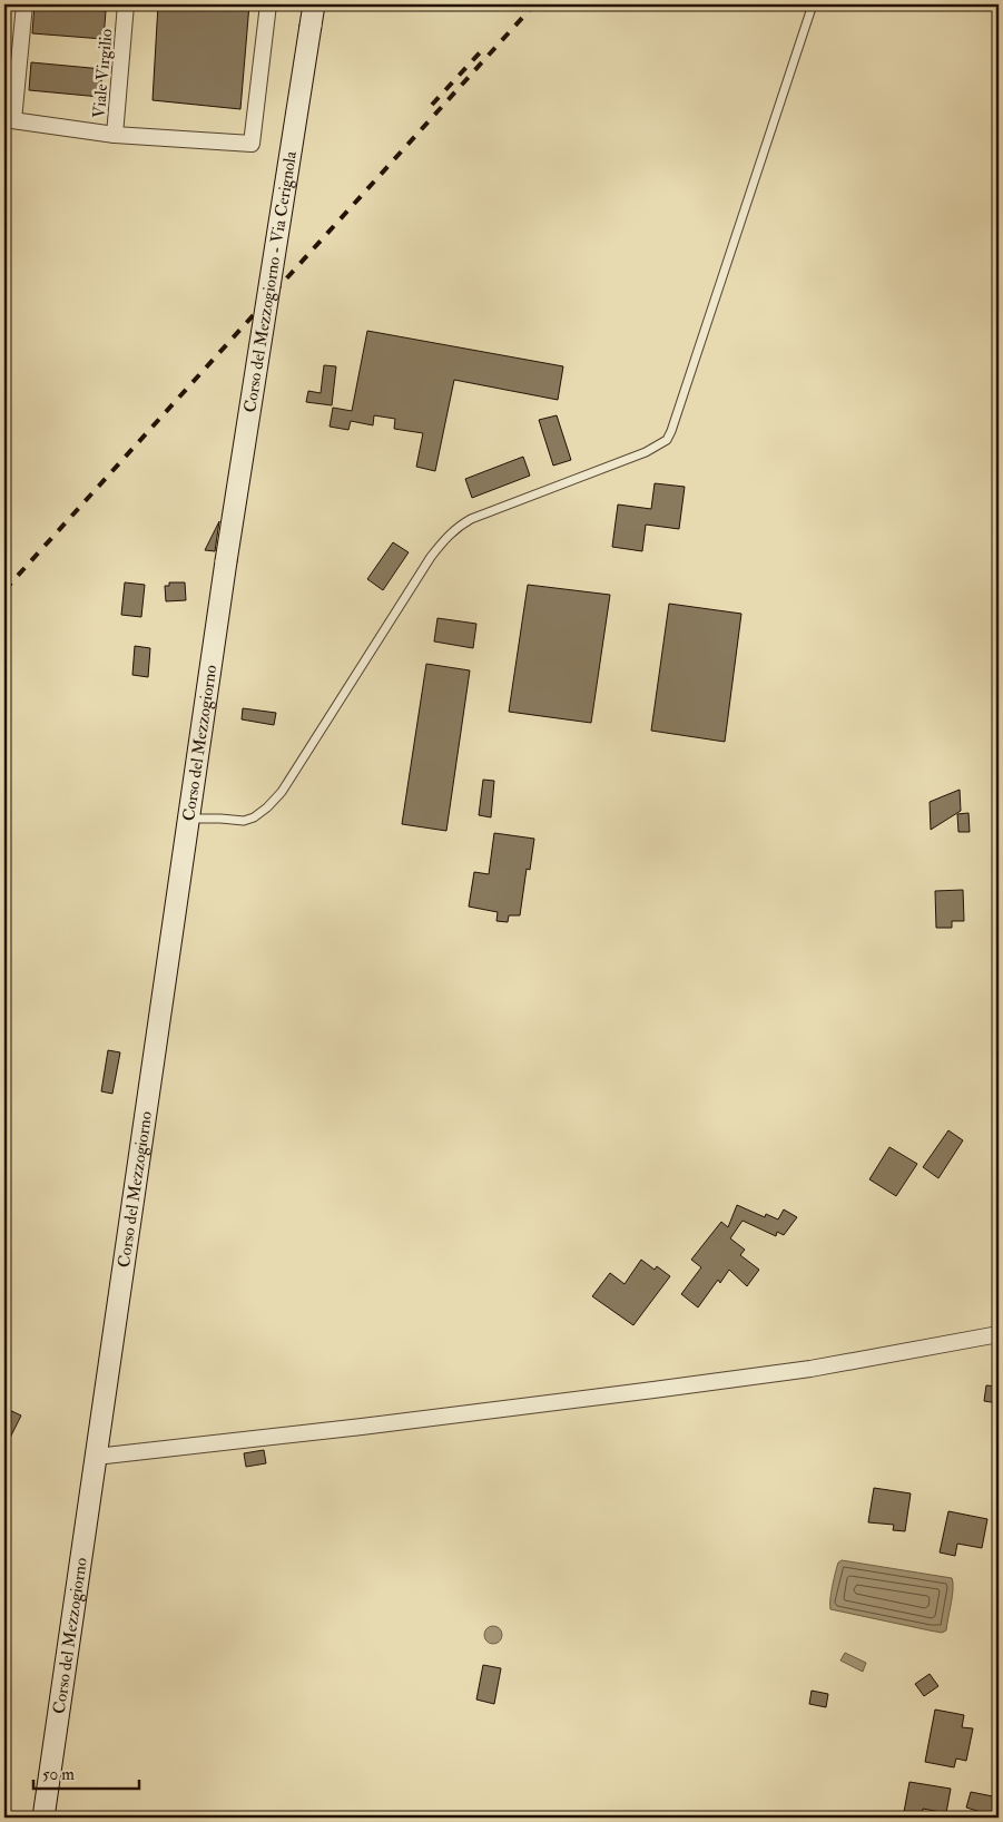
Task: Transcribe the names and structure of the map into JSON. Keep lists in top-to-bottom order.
{
  "streets": {
    "main road": ["Corso del Mezzogiorno - Via Cerignola", "Corso del Mezzogiorno"],
    "street": ["Viale Virgilio"]
  },
  "crossings": [
    ["Corso del Mezzogiorno - Via Cerignola", "Corso del Mezzogiorno"]
  ],
  "scale_bar": "50 m"
}
